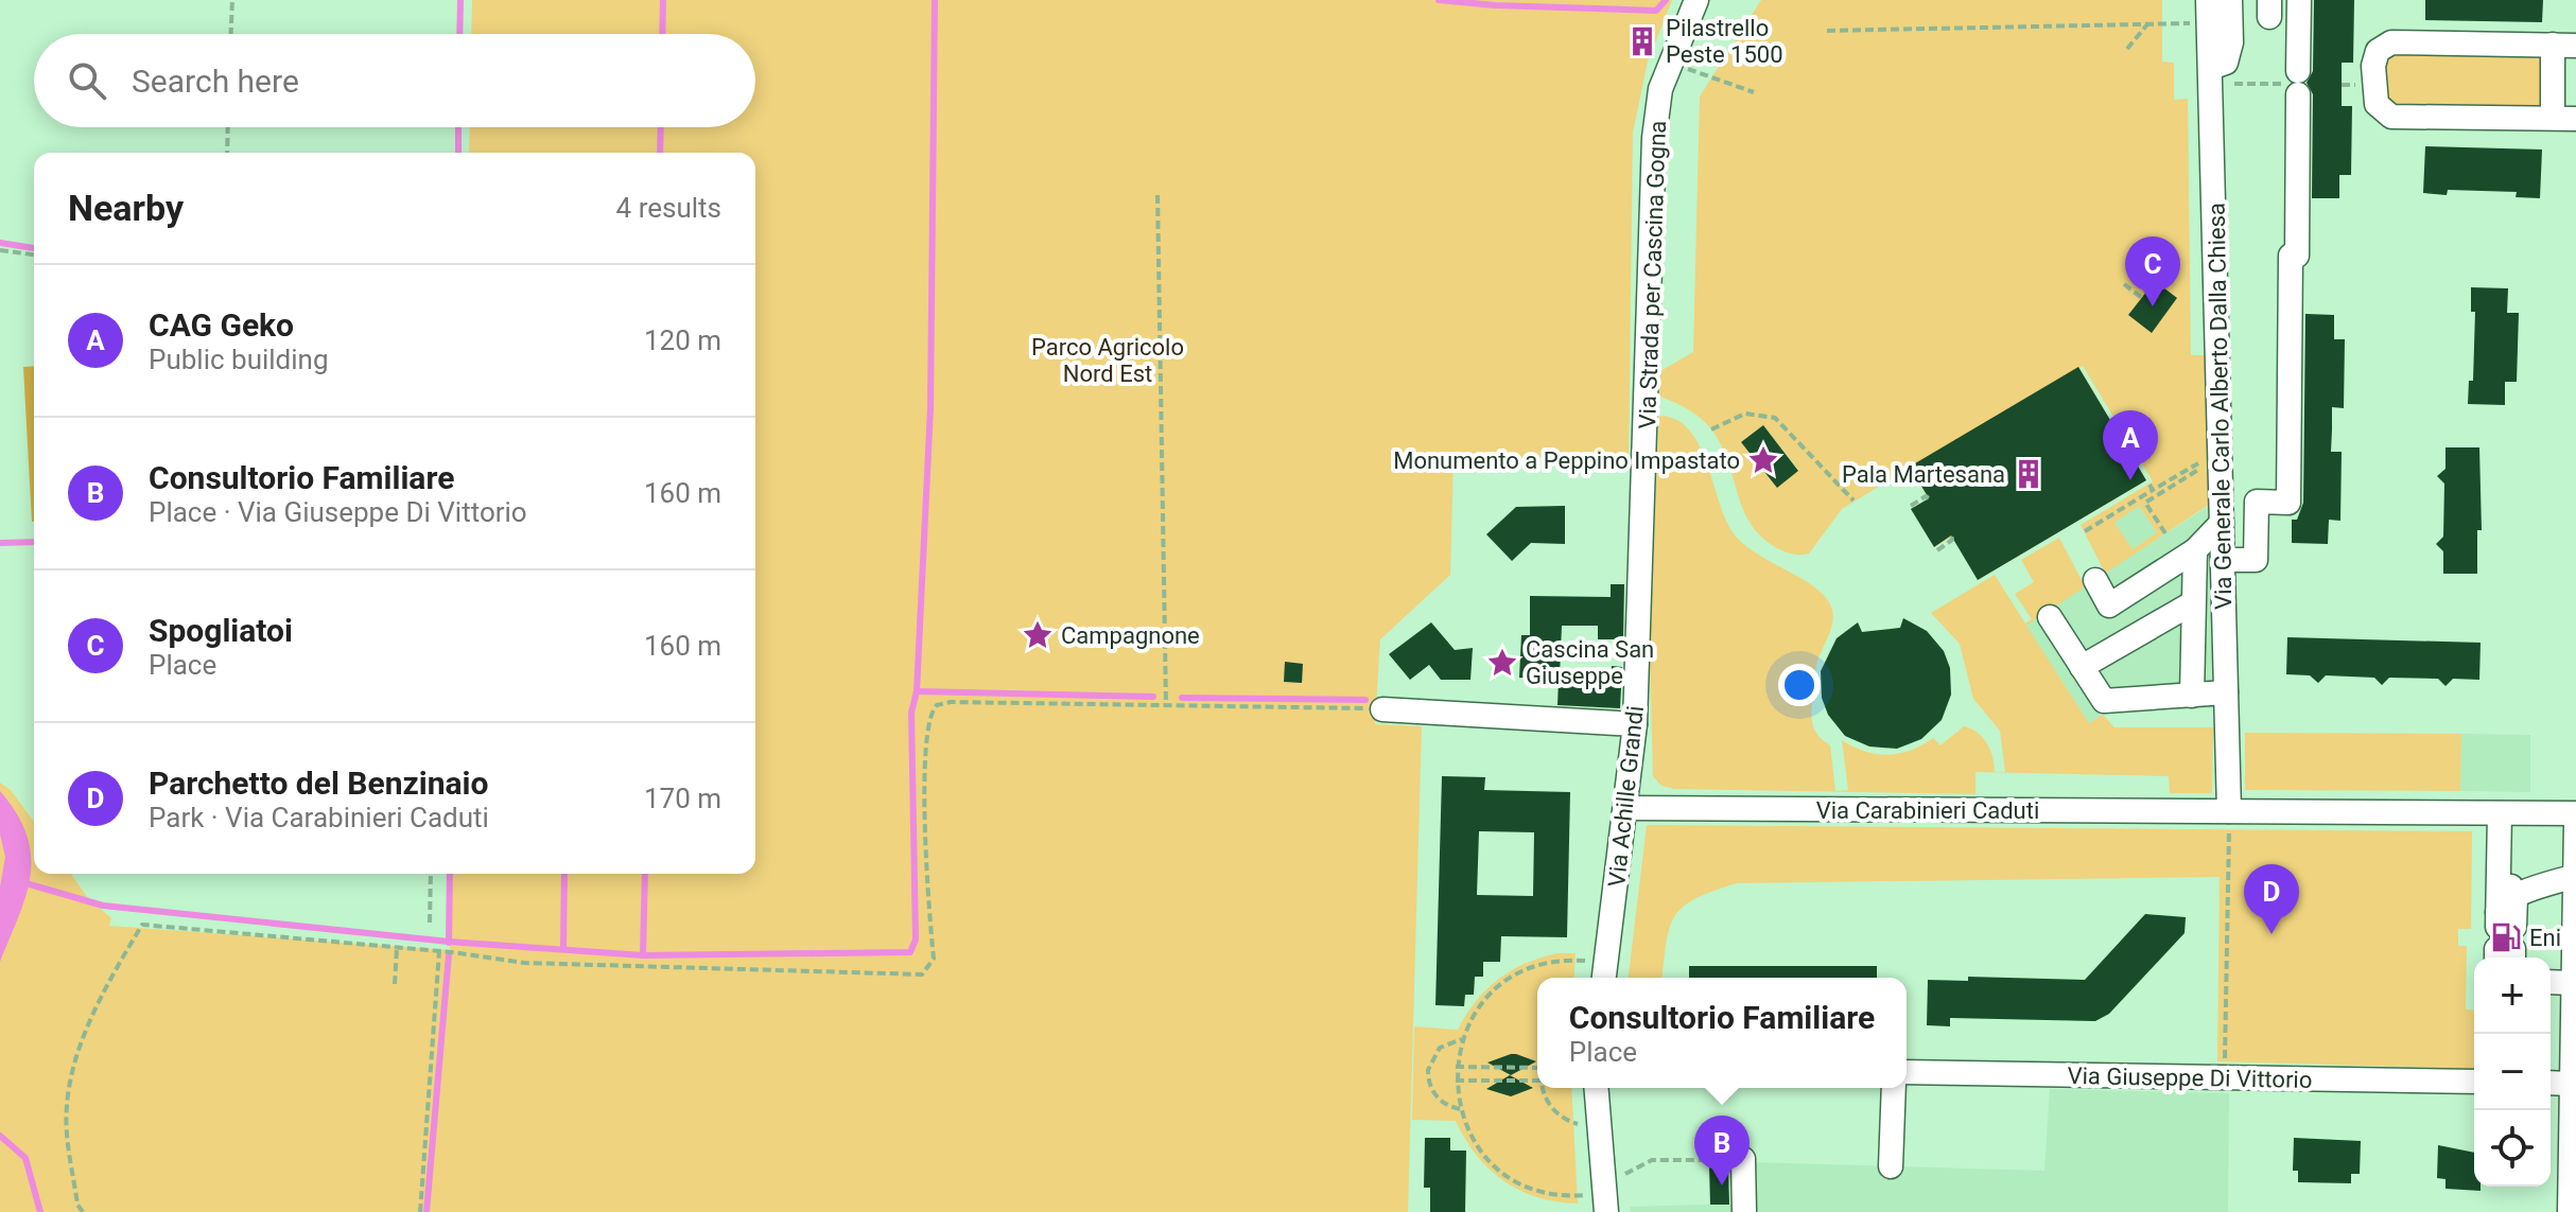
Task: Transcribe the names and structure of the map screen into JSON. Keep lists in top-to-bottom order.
{
  "streets": {
    "street": [
      "Via Strada per Cascina Gogna",
      "Via Generale Carlo Alberto Dalla Chiesa",
      "Via Achille Grandi",
      "Via Carabinieri Caduti",
      "Via Giuseppe Di Vittorio"
    ]
  },
  "crossings": [
    ["Via Strada per Cascina Gogna", "Via Achille Grandi"],
    ["Via Generale Carlo Alberto Dalla Chiesa", "Via Carabinieri Caduti"],
    ["Via Achille Grandi", "Via Carabinieri Caduti"]
  ],
  "parks": ["Parco Agricolo Nord Est"],
  "places": {
    "building": ["Pilastrello Peste 1500", "Pala Martesana"],
    "place": ["Monumento a Peppino Impastato", "Campagnone", "Cascina San Giuseppe"],
    "fuel station": ["Eni"]
  },
  "page": {
    "search": "Search here",
    "heading": ["Nearby", "4 results"],
    "pins": [
      "C",
      "A",
      "D",
      "B"
    ],
    "list": [
      {
        "mark": "A",
        "name": "CAG Geko",
        "note": "Public building",
        "value": "120 m"
      },
      {
        "mark": "B",
        "name": "Consultorio Familiare",
        "note": "Place · Via Giuseppe Di Vittorio",
        "value": "160 m"
      },
      {
        "mark": "C",
        "name": "Spogliatoi",
        "note": "Place",
        "value": "160 m"
      },
      {
        "mark": "D",
        "name": "Parchetto del Benzinaio",
        "note": "Park · Via Carabinieri Caduti",
        "value": "170 m"
      }
    ],
    "map_buttons": ["+", "−"],
    "popup": ["Consultorio Familiare", "Place"]
  }
}
